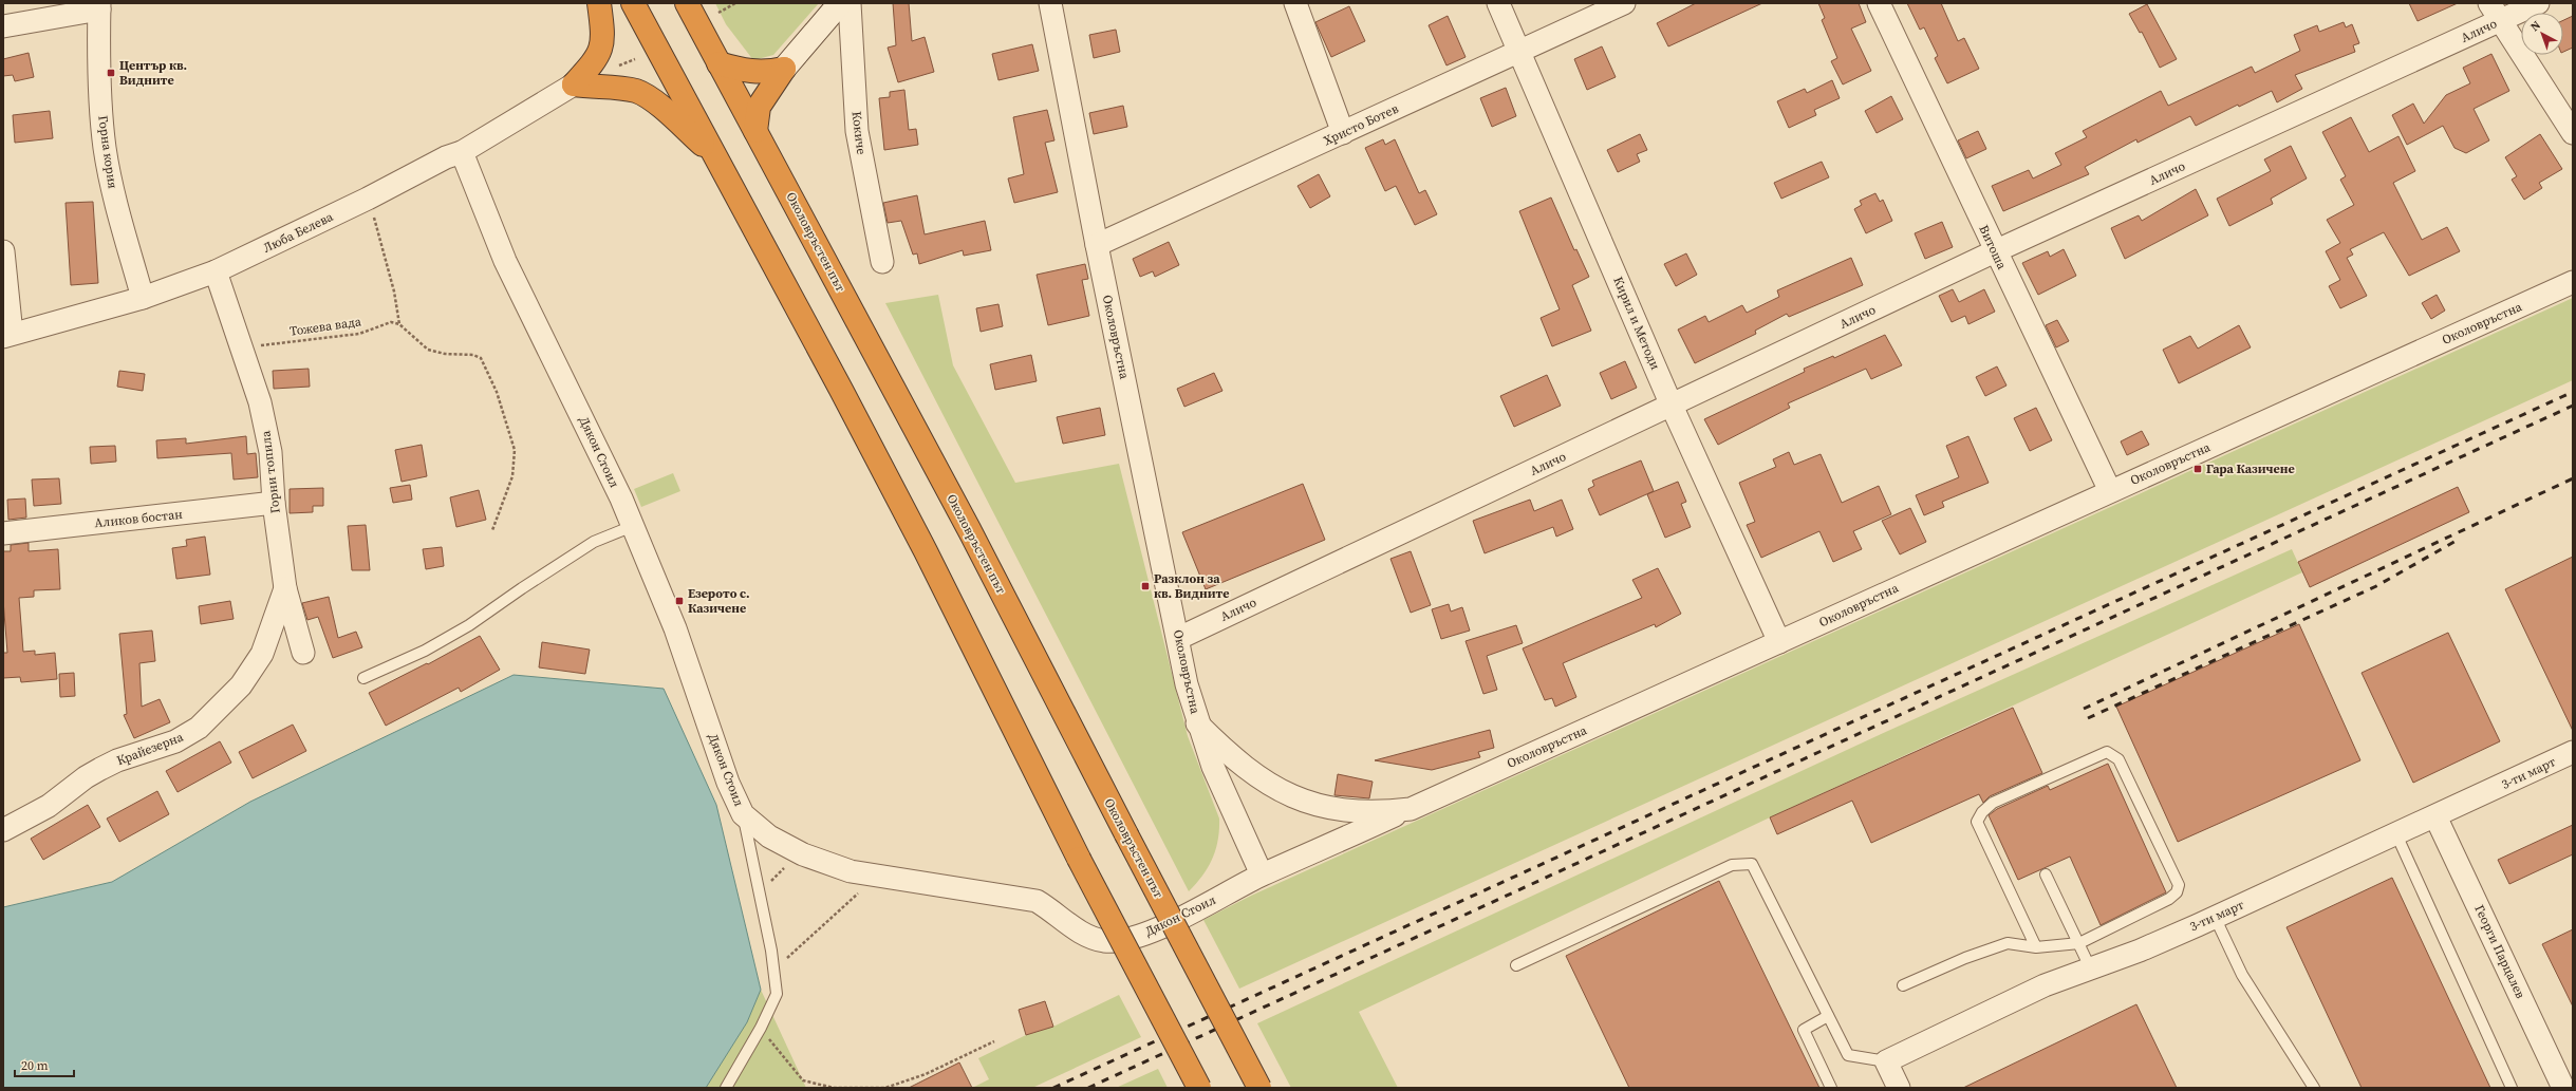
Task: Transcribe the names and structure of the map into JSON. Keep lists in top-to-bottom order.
{
  "streets": {
    "highway": ["Околовръстен път"],
    "street": [
      "Аличо",
      "Христо Ботев",
      "Кокиче",
      "Горна кория",
      "Люба Белева",
      "Витоша",
      "Кирил и Методи",
      "Околовръстна",
      "Дякон Стоил",
      "Горни топила",
      "Аликов бостан",
      "Крайезерна",
      "3-ти март",
      "Георги Парцалев"
    ],
    "path": ["Тожева вада"]
  },
  "crossings": [
    ["Аличо", "Витоша"],
    ["Аличо", "Кирил и Методи"],
    ["Аличо", "Околовръстна"],
    ["Христо Ботев", "Кирил и Методи"],
    ["Христо Ботев", "Околовръстна"],
    ["Горна кория", "Люба Белева"],
    ["Люба Белева", "Дякон Стоил"],
    ["Люба Белева", "Горни топила"],
    ["Витоша", "Околовръстна"],
    ["Кирил и Методи", "Околовръстна"],
    ["Околовръстна", "Дякон Стоил"],
    ["Тожева вада", "Горни топила"],
    ["Горни топила", "Аликов бостан"],
    ["Горни топила", "Крайезерна"],
    ["3-ти март", "Георги Парцалев"]
  ],
  "places": {
    "transit": [
      "Център кв. Видните",
      "Гара Казичене",
      "Разклон за кв. Видните",
      "Езерото с. Казичене"
    ]
  },
  "scale_bar": "20 m",
  "north": "top left"
}
